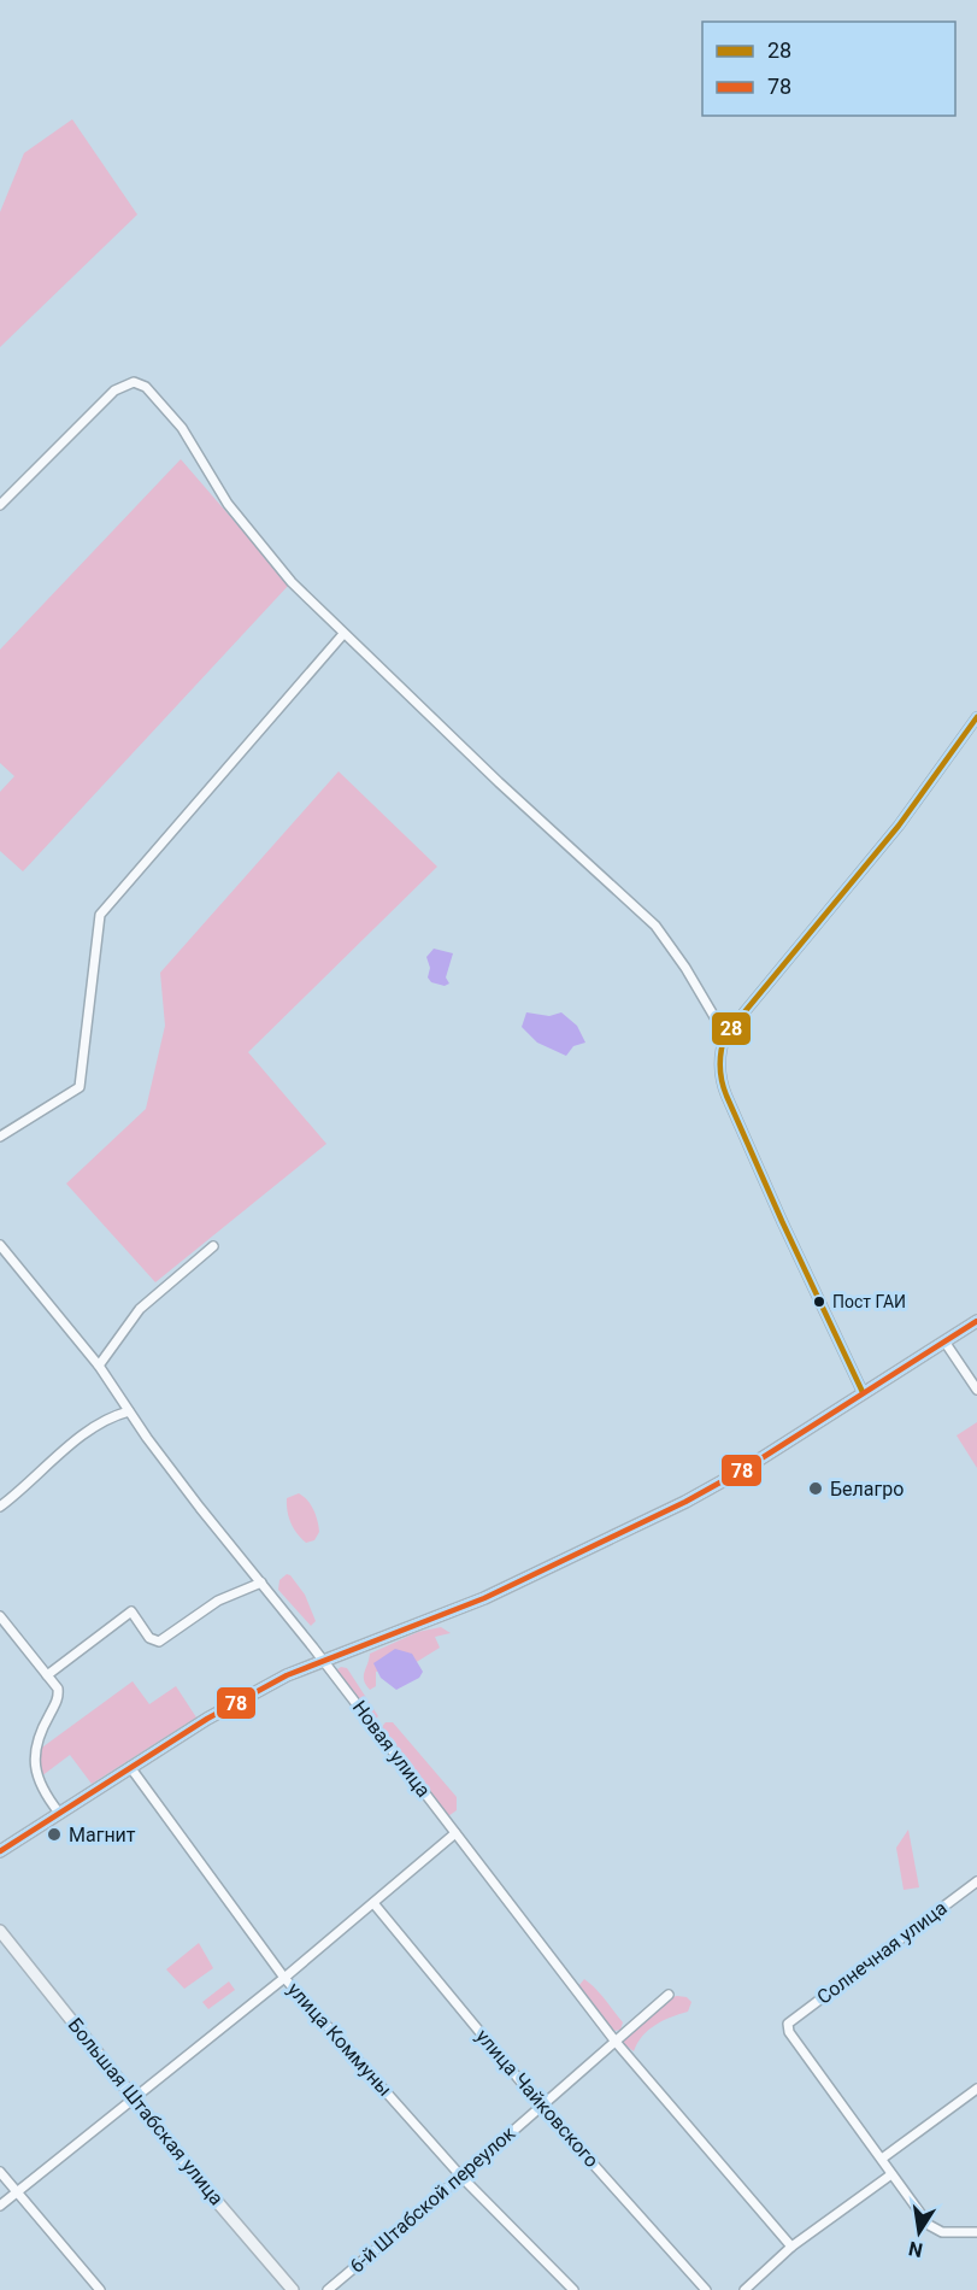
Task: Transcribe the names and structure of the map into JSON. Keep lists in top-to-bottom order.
{
  "streets": {
    "main road": ["Большая Штабская улица"],
    "street": [
      "Новая улица",
      "Солнечная улица",
      "улица Коммуны",
      "улица Чайковского",
      "6-й Штабской переулок"
    ]
  },
  "crossings": [
    ["Новая улица", "6-й Штабской переулок"],
    ["улица Коммуны", "6-й Штабской переулок"],
    ["улица Чайковского", "6-й Штабской переулок"]
  ],
  "places": ["Пост ГАИ", "Белагро", "Магнит"],
  "lines": ["transit line 28", "transit line 78"],
  "legend": ["28", "78"],
  "north": "bottom"
}
